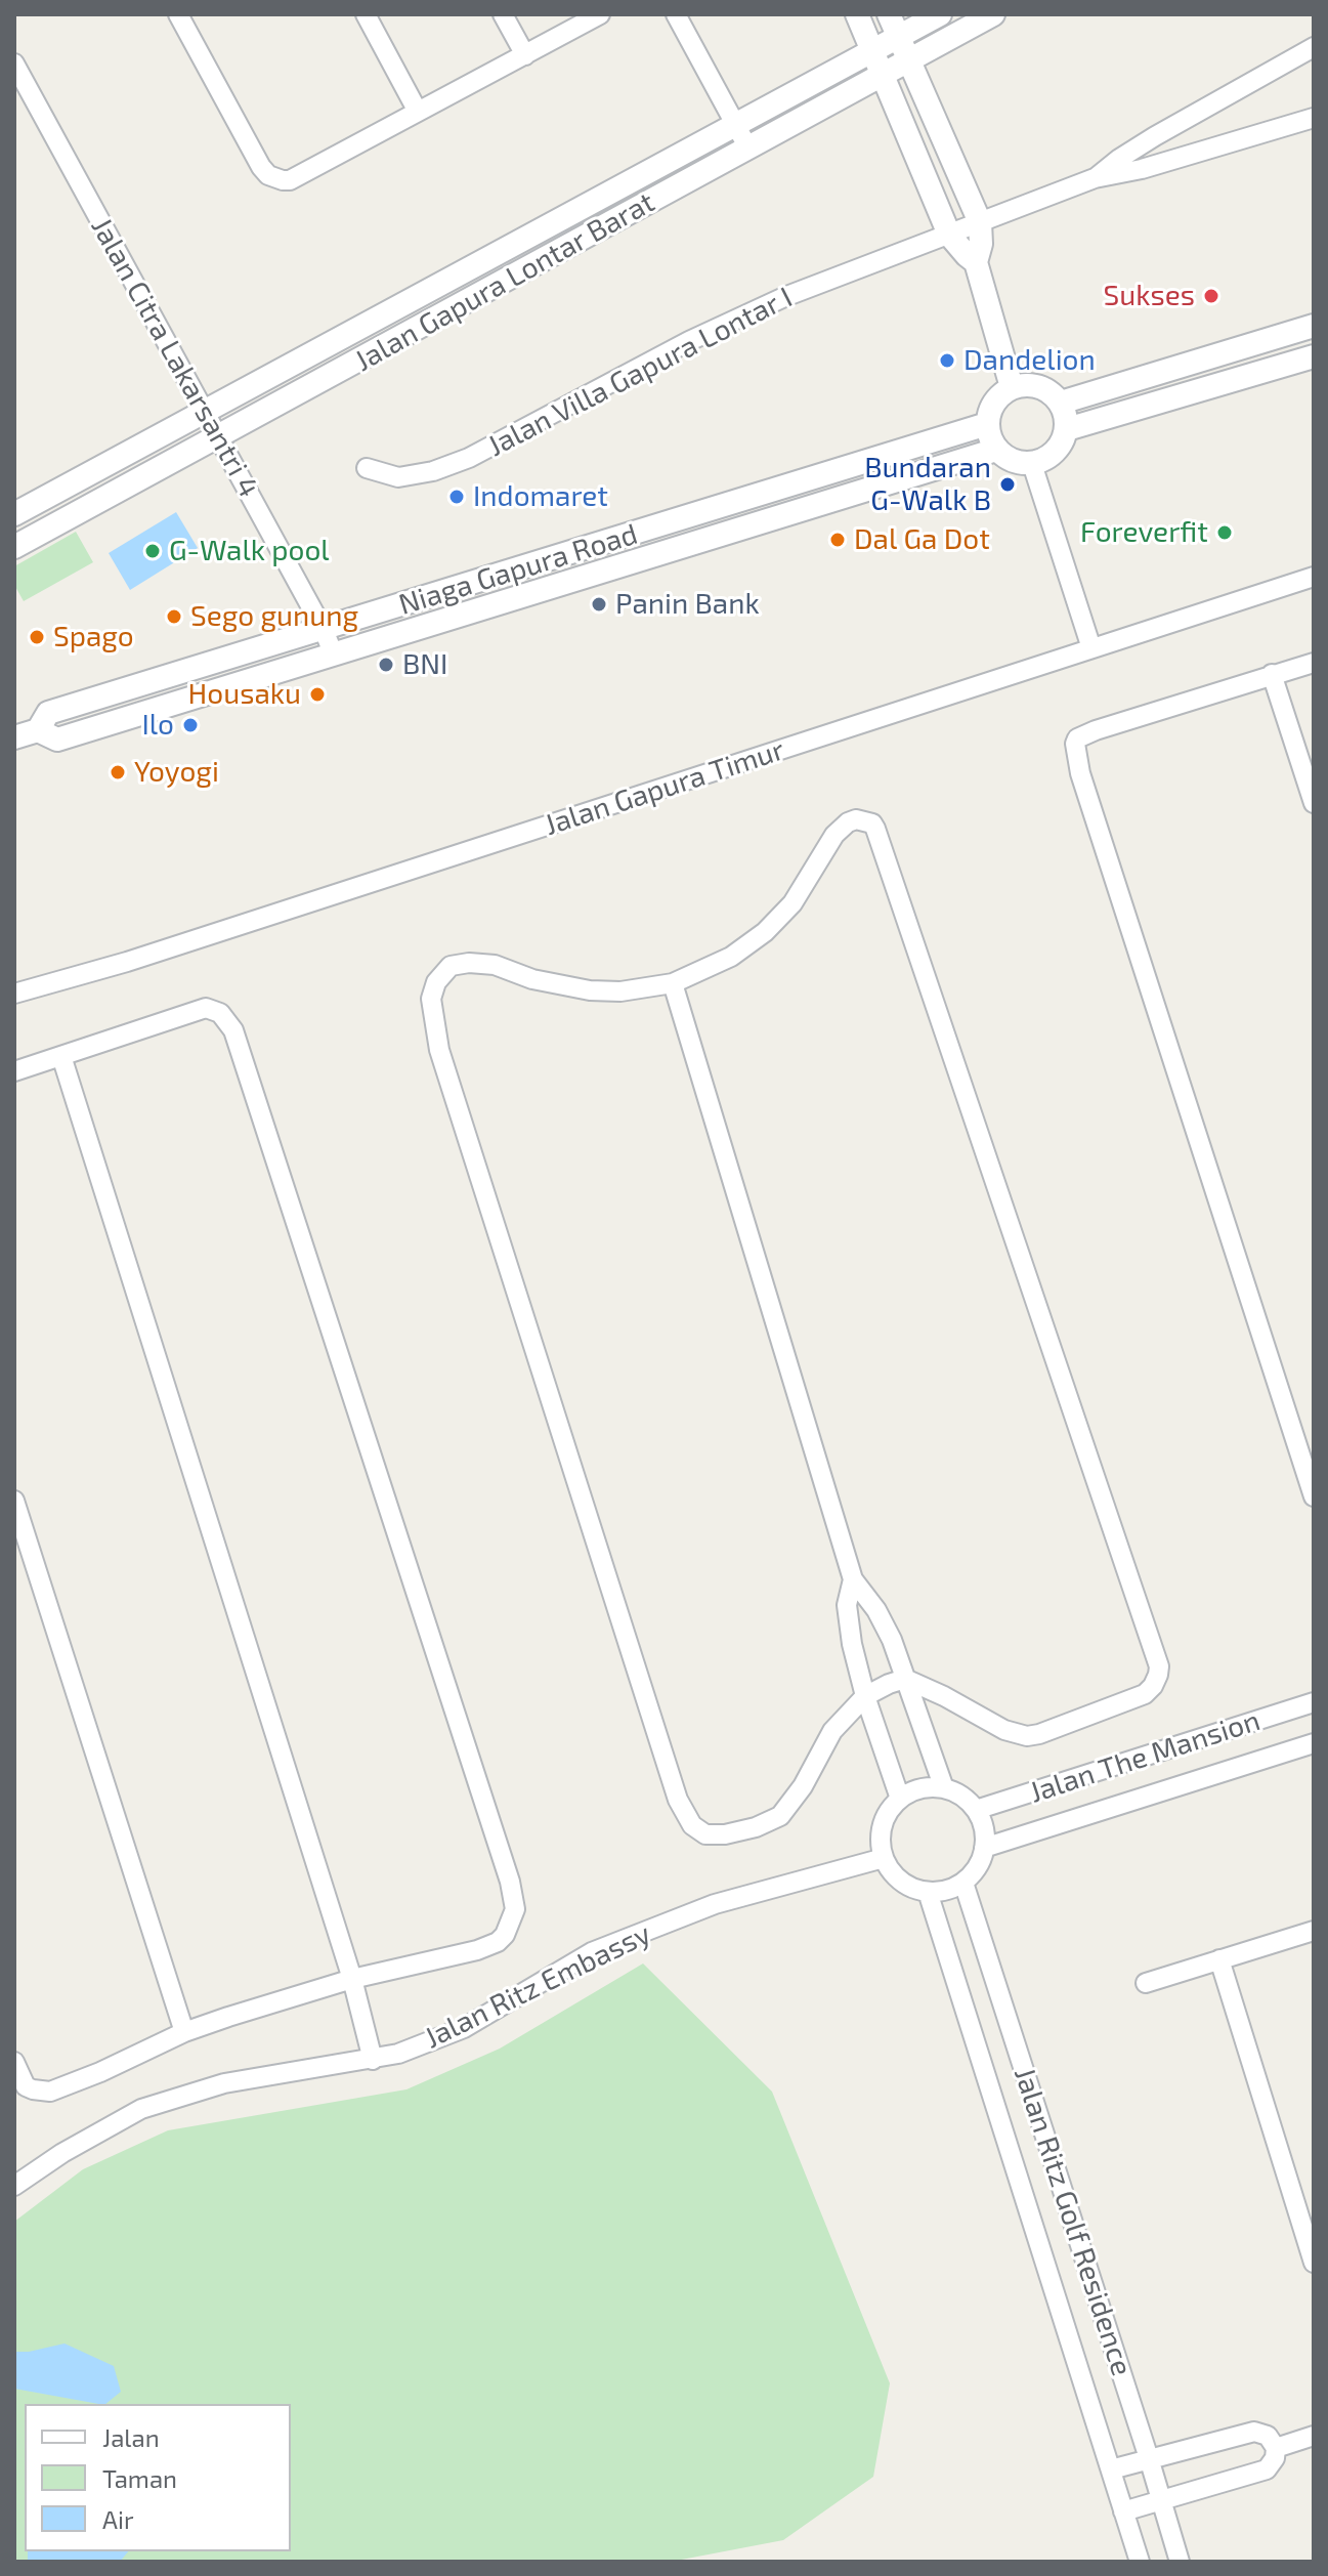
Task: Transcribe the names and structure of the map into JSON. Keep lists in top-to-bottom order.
{
  "streets": {
    "street": [
      "Jalan Gapura Lontar Barat",
      "Jalan Citra Lakarsantri 4",
      "Jalan Villa Gapura Lontar I",
      "Niaga Gapura Road",
      "Jalan Gapura Timur",
      "Jalan The Mansion",
      "Jalan Ritz Embassy",
      "Jalan Ritz Golf Residence"
    ]
  },
  "crossings": [
    ["Jalan Gapura Lontar Barat", "Jalan Citra Lakarsantri 4"],
    ["Jalan Citra Lakarsantri 4", "Niaga Gapura Road"],
    ["Jalan The Mansion", "Jalan Ritz Embassy"],
    ["Jalan The Mansion", "Jalan Ritz Golf Residence"],
    ["Jalan Ritz Embassy", "Jalan Ritz Golf Residence"]
  ],
  "places": [
    "Sukses",
    "Dandelion",
    "Bundaran G-Walk B",
    "Indomaret",
    "Foreverfit",
    "Dal Ga Dot",
    "G-Walk pool",
    "Panin Bank",
    "Sego gunung",
    "Spago",
    "BNI",
    "Housaku",
    "Ilo",
    "Yoyogi"
  ],
  "legend": ["Jalan", "Taman", "Air"]
}
